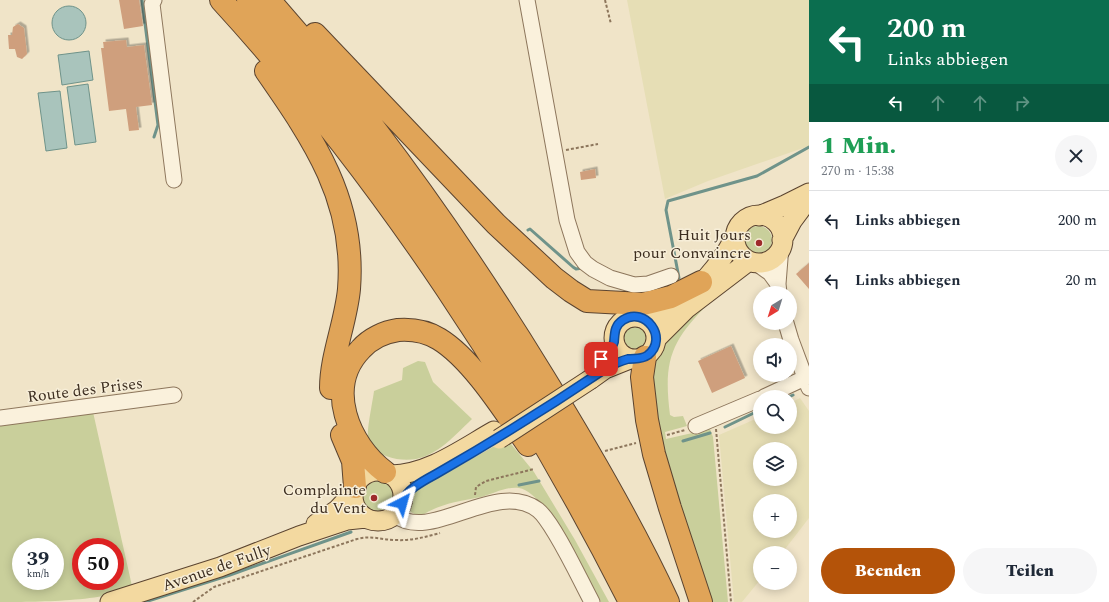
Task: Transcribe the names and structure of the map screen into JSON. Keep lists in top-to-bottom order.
{
  "streets": {
    "main road": ["Avenue de Fully"],
    "street": ["Route des Prises"]
  },
  "places": ["Huit Jours pour Convaincre", "Complainte du Vent"],
  "north": "bottom left",
  "page": {
    "turn": ["200 m", "Links abbiegen"],
    "heading": ["1 Min.", "270 m · 15:38"],
    "list": [
      {
        "name": "Links abbiegen",
        "value": "200 m"
      },
      {
        "name": "Links abbiegen",
        "value": "20 m"
      }
    ],
    "map_buttons": ["+", "−"],
    "speed": "39 km/h",
    "limit": "50",
    "buttons": ["Beenden", "Teilen"]
  }
}
